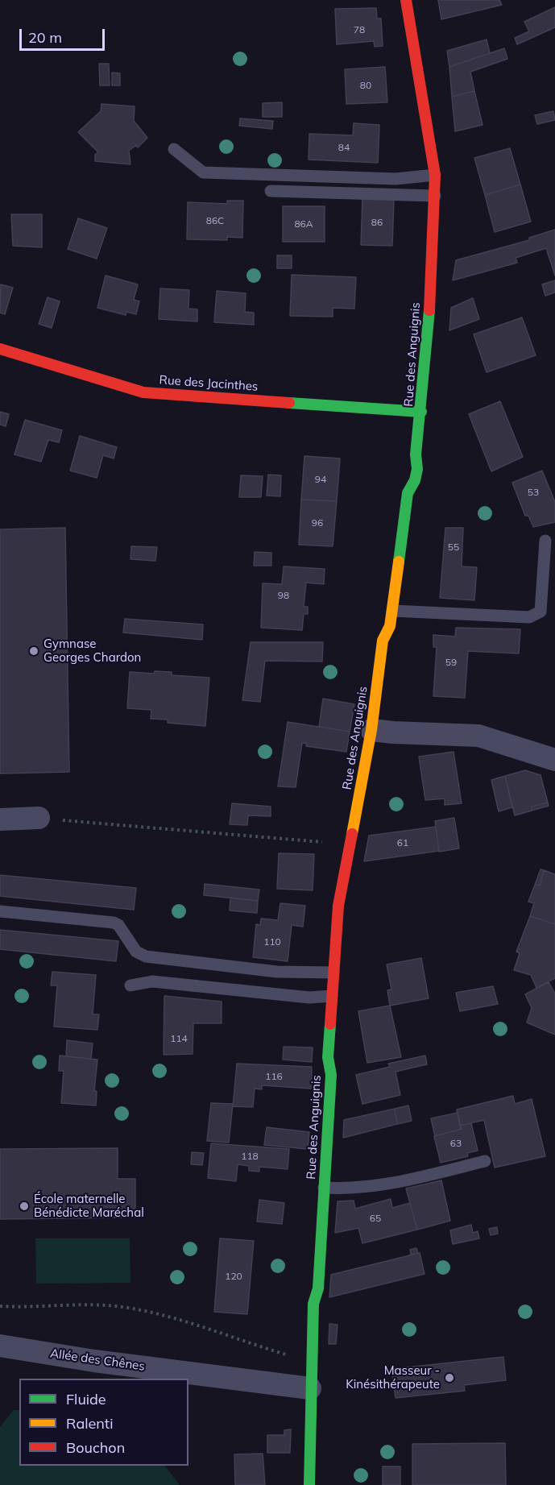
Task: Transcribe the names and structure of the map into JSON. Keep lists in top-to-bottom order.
{
  "streets": {
    "street": ["Rue des Anguignis", "Rue des Jacinthes", "Allée des Chênes"]
  },
  "crossings": [
    ["Rue des Anguignis", "Rue des Jacinthes"],
    ["Rue des Anguignis", "Allée des Chênes"]
  ],
  "places": ["Gymnase Georges Chardon", "École maternelle Bénédicte Maréchal", "Masseur - Kinésithérapeute"],
  "house_numbers": [
    "78",
    "80",
    "84",
    "86C",
    "86",
    "86A",
    "94",
    "53",
    "96",
    "55",
    "98",
    "59",
    "61",
    "110",
    "114",
    "116",
    "63",
    "118",
    "65",
    "120"
  ],
  "legend": ["Fluide", "Ralenti", "Bouchon"],
  "scale_bar": "20 m"
}
